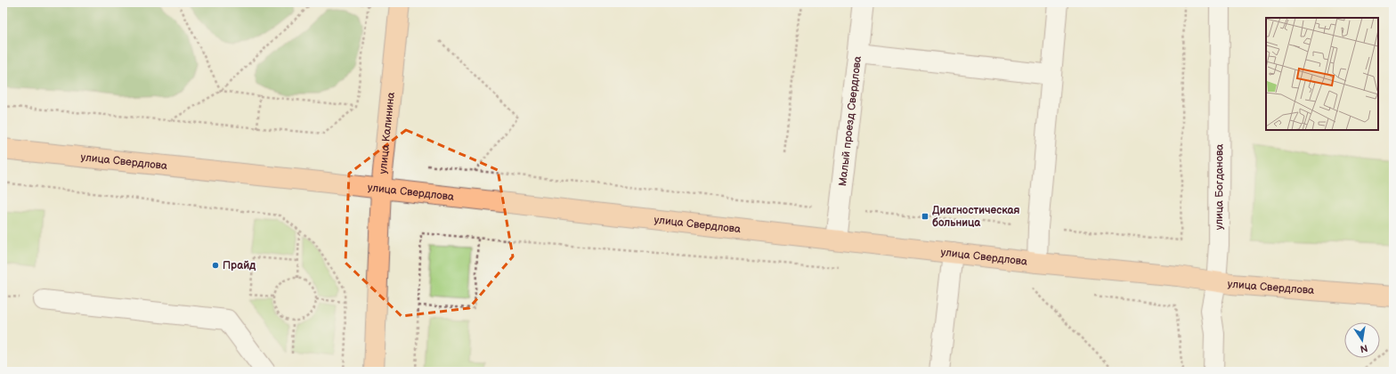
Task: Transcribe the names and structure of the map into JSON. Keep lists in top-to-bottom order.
{
  "streets": {
    "main road": ["улица Калинина", "улица Свердлова"],
    "street": ["Малый проезд Свердлова", "улица Богданова"]
  },
  "crossings": [
    ["Малый проезд Свердлова", "улица Свердлова"],
    ["улица Калинина", "улица Свердлова"],
    ["улица Свердлова", "улица Богданова"]
  ],
  "places": {
    "transit": ["Диагностическая больница"],
    "other": ["Прайд"]
  },
  "north": "bottom"
}
